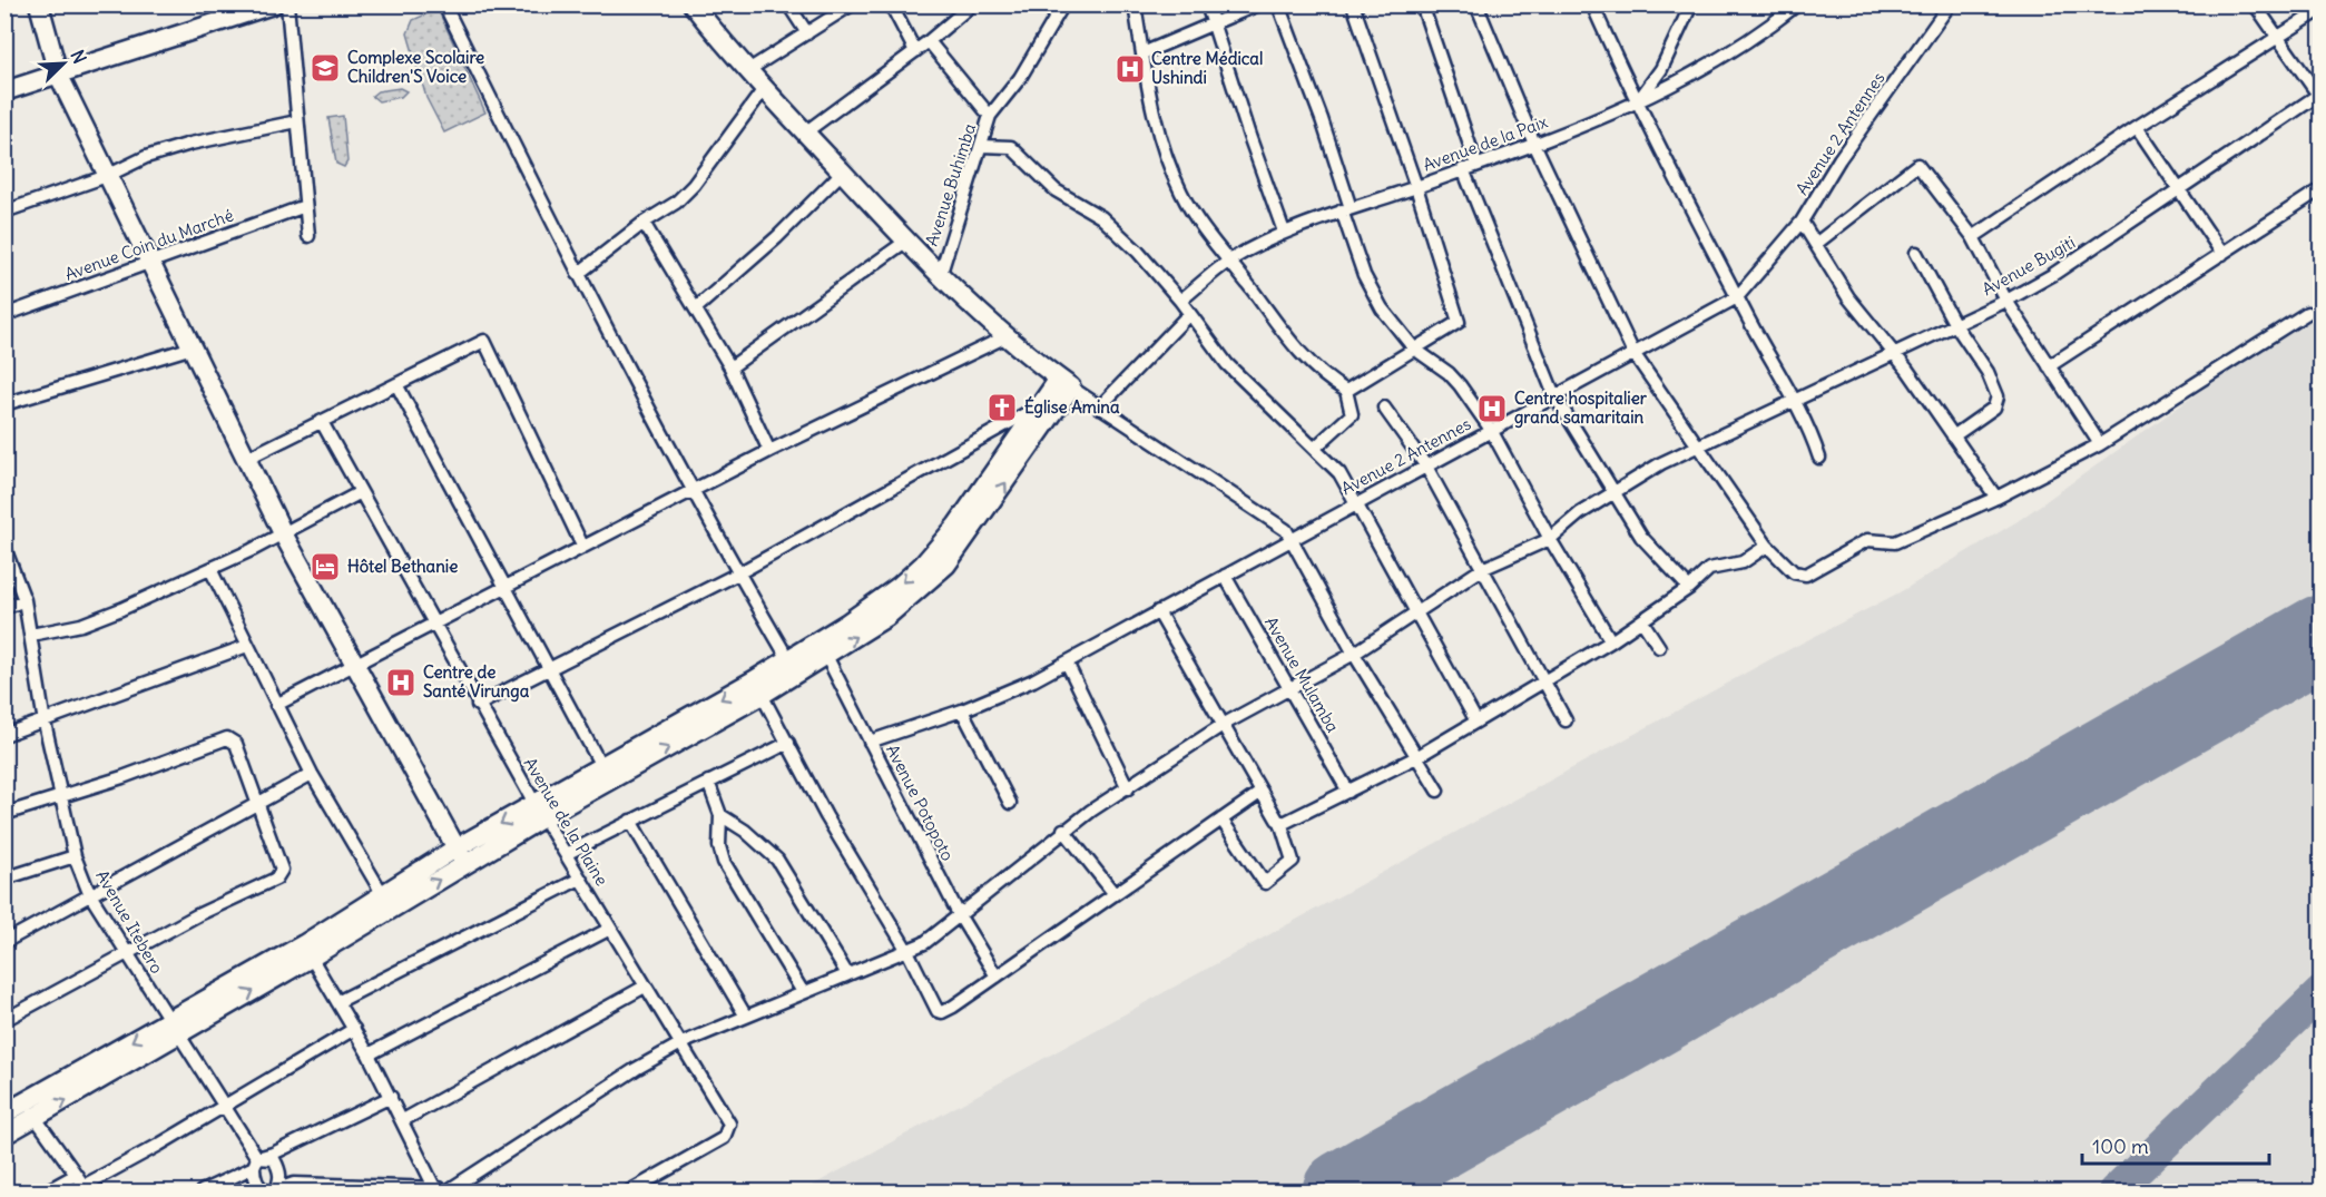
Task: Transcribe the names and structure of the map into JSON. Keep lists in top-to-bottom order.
{
  "streets": {
    "street": [
      "Avenue 2 Antennes",
      "Avenue de la Paix",
      "Avenue Buhimba",
      "Avenue Coin du Marché",
      "Avenue Bugiti",
      "Avenue Mulamba",
      "Avenue Potopoto",
      "Avenue de la Plaine",
      "Avenue Itebero"
    ]
  },
  "crossings": [
    ["Avenue 2 Antennes", "Avenue Mulamba"],
    ["Avenue 2 Antennes", "Avenue Potopoto"],
    ["Avenue Bugiti", "Avenue Mulamba"],
    ["Avenue Bugiti", "Avenue Potopoto"],
    ["Avenue Bugiti", "Avenue de la Plaine"]
  ],
  "places": {
    "school or university": ["Complexe Scolaire Children'S Voice"],
    "hospital": ["Centre Médical Ushindi", "Centre hospitalier grand samaritain", "Centre de Santé Virunga"],
    "church": ["Église Amina"],
    "hotel": ["Hôtel Bethanie"]
  },
  "scale_bar": "100 m",
  "north": "top right"
}
